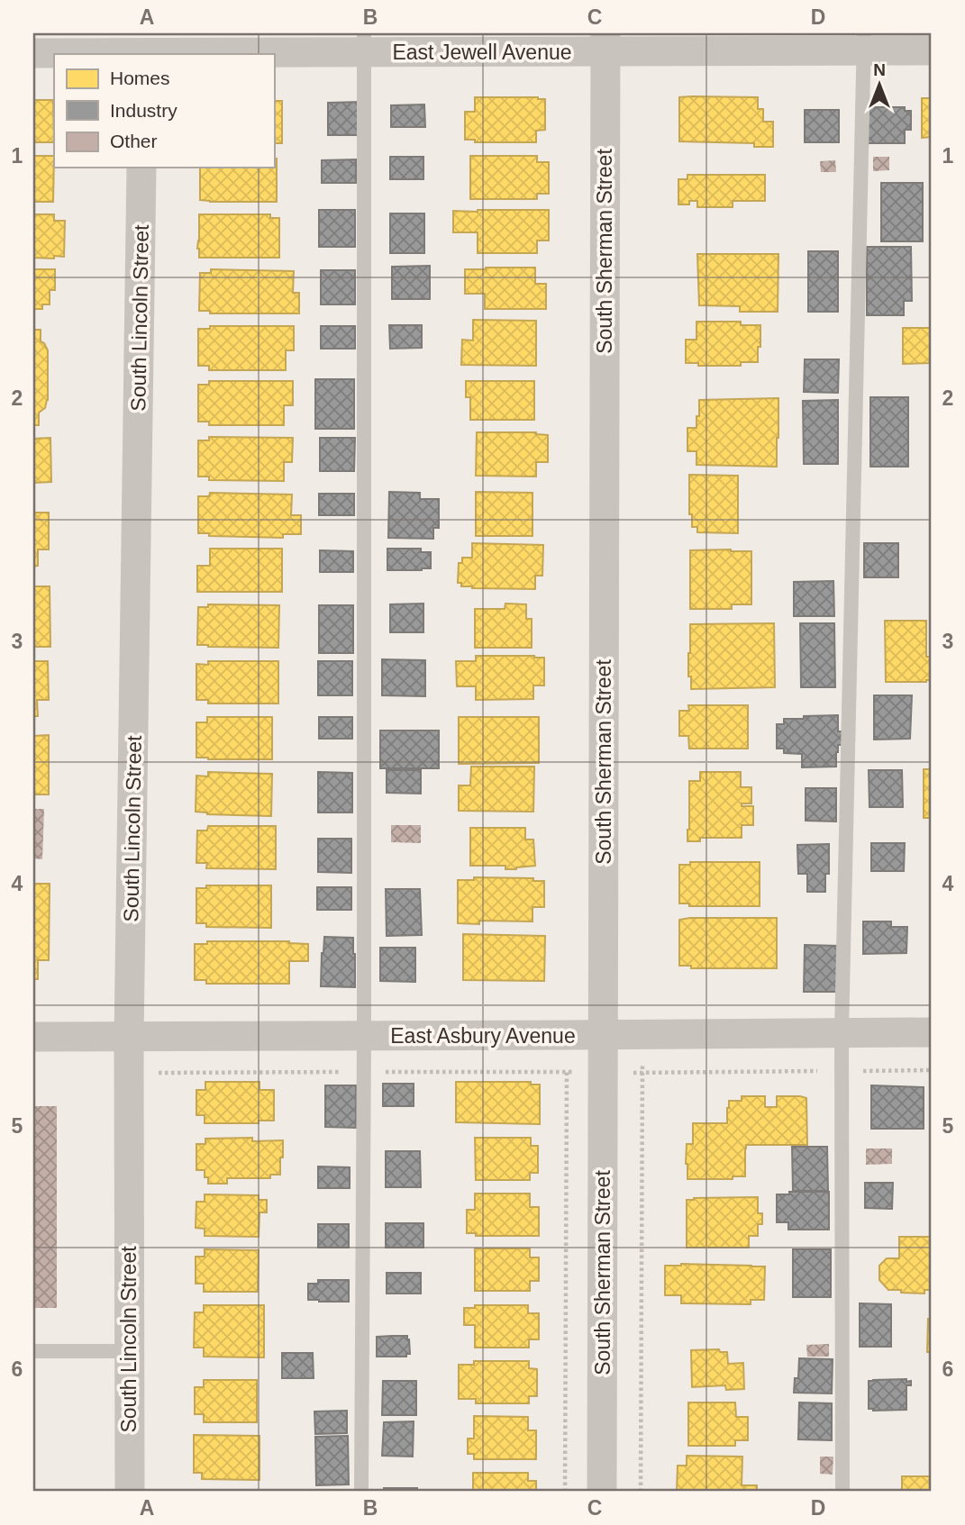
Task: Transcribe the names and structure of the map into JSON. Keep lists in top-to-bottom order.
{
  "streets": {
    "street": [
      "East Jewell Avenue",
      "South Sherman Street",
      "South Lincoln Street",
      "East Asbury Avenue"
    ]
  },
  "crossings": [
    ["East Jewell Avenue", "South Sherman Street"],
    ["South Sherman Street", "East Asbury Avenue"],
    ["South Lincoln Street", "East Asbury Avenue"]
  ],
  "legend": ["Homes", "Industry", "Other"],
  "north": "top",
  "grid": {
    "columns": [
      "A",
      "B",
      "C",
      "D"
    ],
    "rows": [
      "1",
      "2",
      "3",
      "4",
      "5",
      "6"
    ]
  }
}
